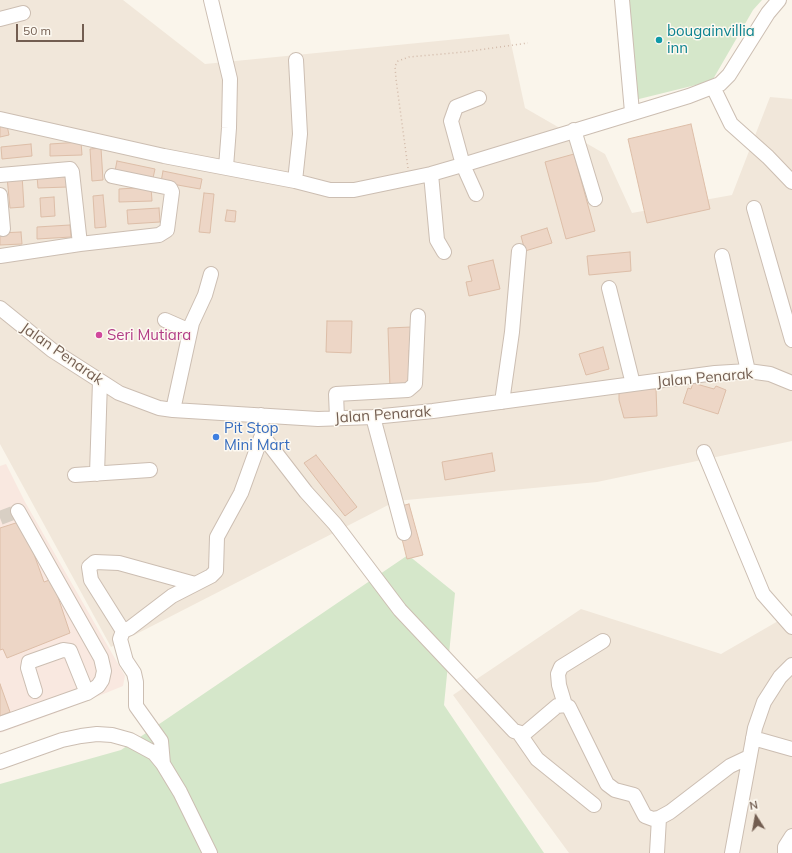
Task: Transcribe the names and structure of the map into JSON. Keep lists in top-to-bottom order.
{
  "streets": {
    "street": ["Jalan Penarak"]
  },
  "places": ["bougainvillia inn", "Seri Mutiara", "Pit Stop Mini Mart"],
  "scale_bar": "50 m",
  "north": "top"
}
